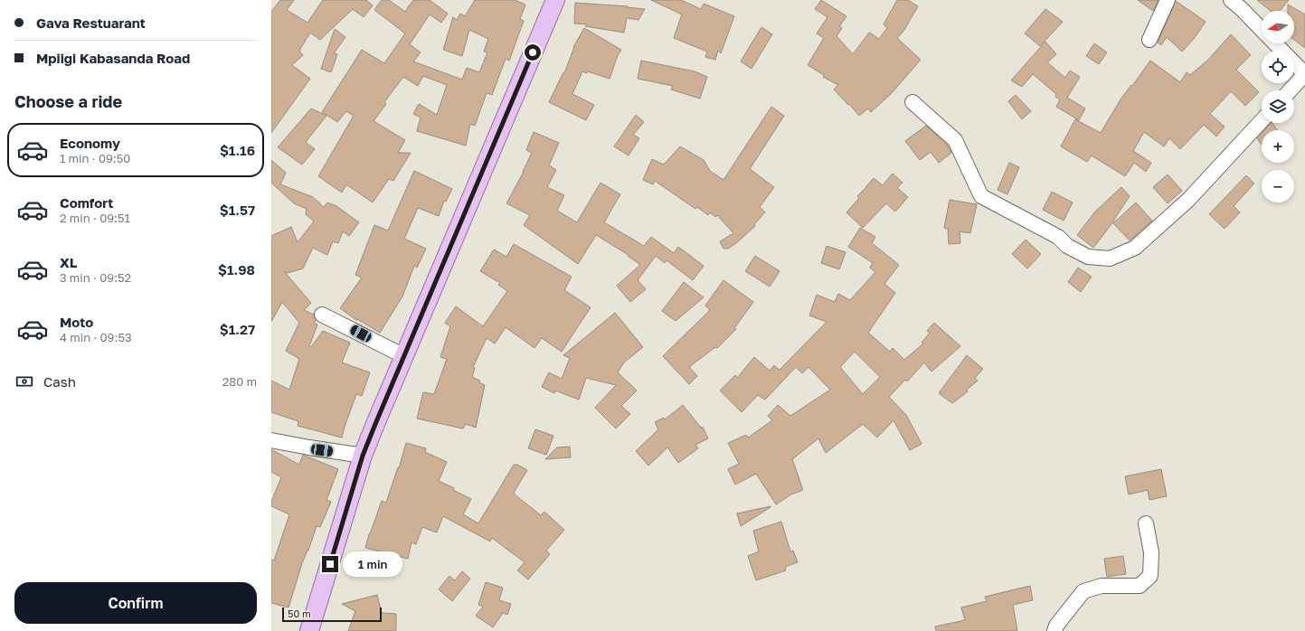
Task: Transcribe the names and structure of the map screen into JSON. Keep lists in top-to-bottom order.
{
  "scale_bar": "50 m",
  "north": "left",
  "page": {
    "banner": ["Gava Restuarant", "Mpiigi Kabasanda Road"],
    "map_buttons": ["+", "−"],
    "heading": "Choose a ride",
    "list": [
      {
        "name": "Economy",
        "note": "1 min · 09:50",
        "value": "$1.16"
      },
      {
        "name": "Comfort",
        "note": "2 min · 09:51",
        "value": "$1.57"
      },
      {
        "name": "XL",
        "note": "3 min · 09:52",
        "value": "$1.98"
      },
      {
        "name": "Moto",
        "note": "4 min · 09:53",
        "value": "$1.27"
      }
    ],
    "pay": ["Cash", "280 m"],
    "bubble": "1 min",
    "buttons": "Confirm",
    "scale": "50 m"
  }
}
